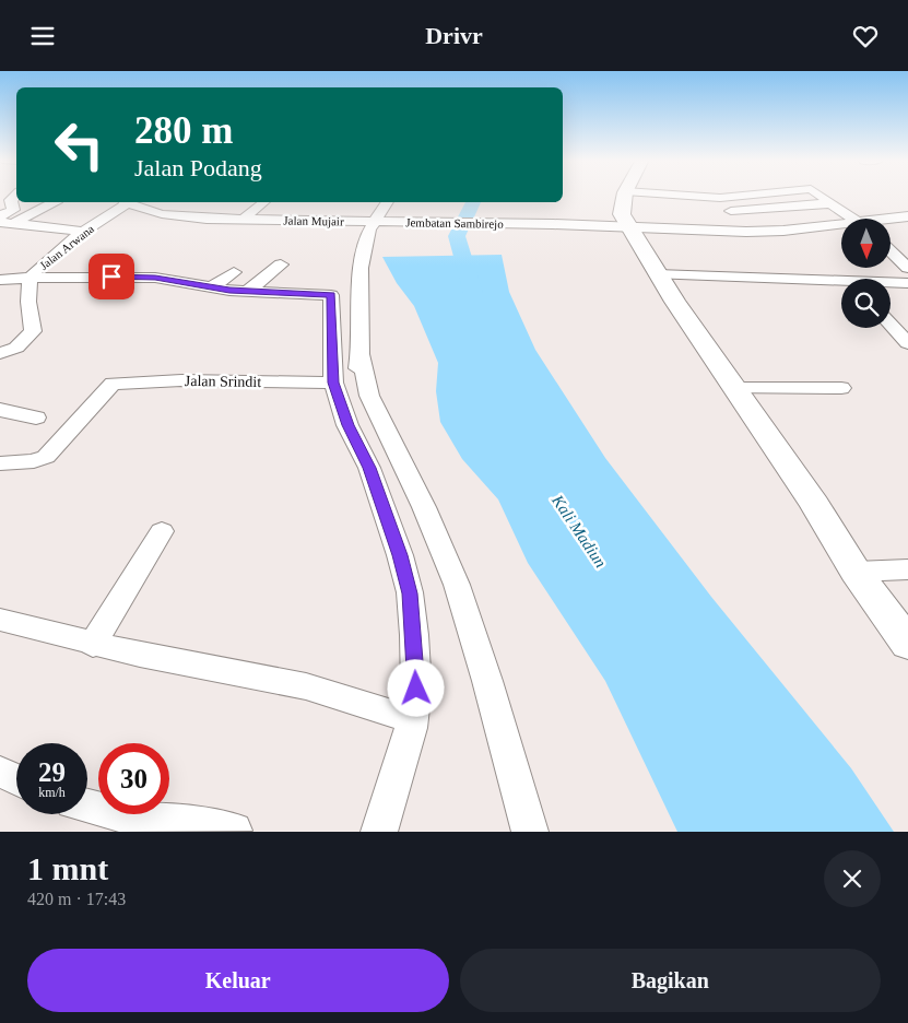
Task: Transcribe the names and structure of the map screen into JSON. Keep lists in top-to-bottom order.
{
  "streets": {
    "street": ["Jembatan Sambirejo", "Jalan Arwana", "Jalan Srindit"]
  },
  "water": ["Kali Madiun"],
  "north": "bottom",
  "page": {
    "header": "Drivr",
    "turn": ["280 m", "Jalan Podang"],
    "speed": "29 km/h",
    "limit": "30",
    "heading": ["1 mnt", "420 m · 17:43"],
    "buttons": ["Keluar", "Bagikan"]
  }
}
